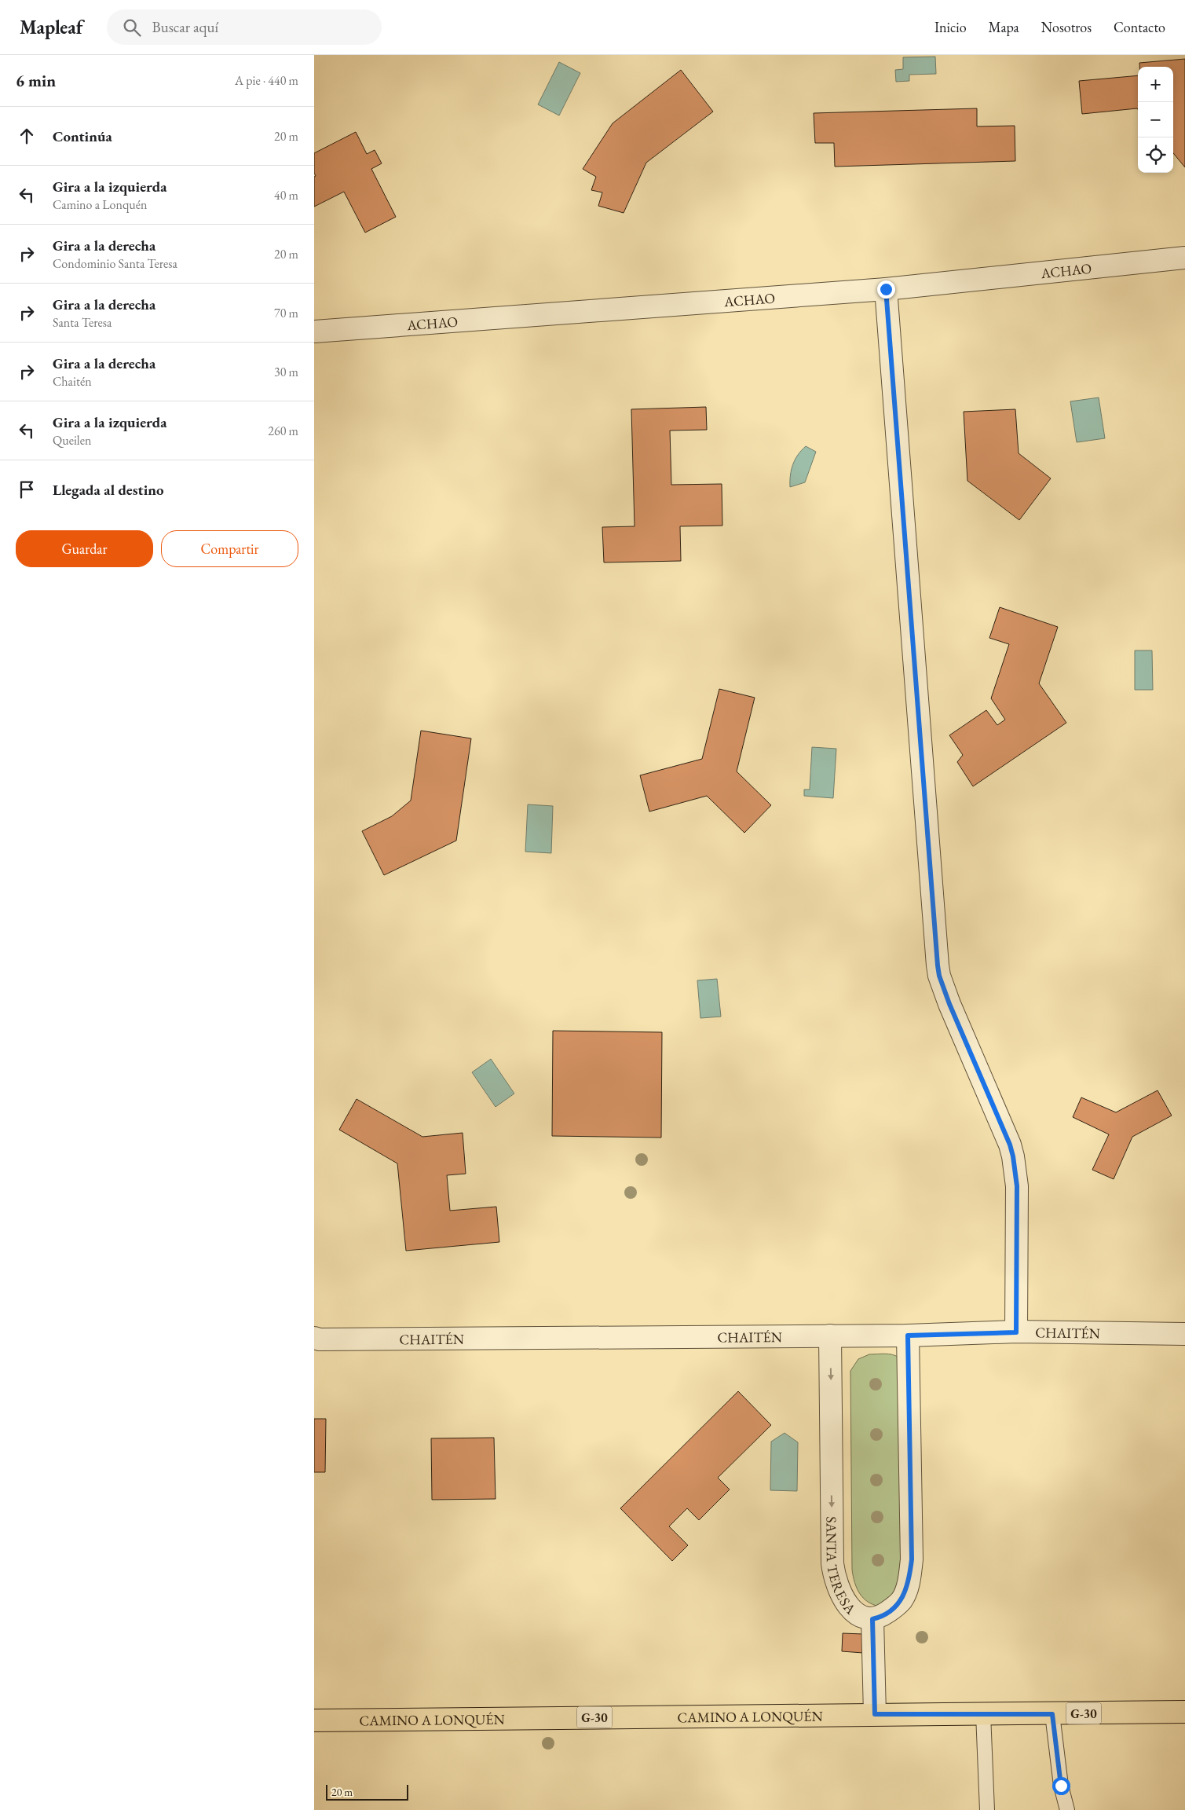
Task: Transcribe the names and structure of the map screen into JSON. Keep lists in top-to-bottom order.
{
  "streets": {
    "main road": ["G-30", "CAMINO A LONQUÉN"],
    "street": ["ACHAO", "CHAITÉN", "SANTA TERESA"]
  },
  "crossings": [
    ["CHAITÉN", "SANTA TERESA"]
  ],
  "scale_bar": "20 m",
  "page": {
    "header": "Mapleaf",
    "search": "Buscar aquí",
    "nav": [
      "Inicio",
      "Mapa",
      "Nosotros",
      "Contacto"
    ],
    "heading": ["6 min", "A pie · 440 m"],
    "map_buttons": ["+", "−"],
    "list": [
      ["Continúa", "20 m"],
      ["Gira a la izquierda", "Camino a Lonquén", "40 m"],
      ["Gira a la derecha", "Condominio Santa Teresa", "20 m"],
      ["Gira a la derecha", "Santa Teresa", "70 m"],
      ["Gira a la derecha", "Chaitén", "30 m"],
      ["Gira a la izquierda", "Queilen", "260 m"],
      "Llegada al destino"
    ],
    "buttons": ["Guardar", "Compartir"],
    "scale": "20 m"
  }
}
